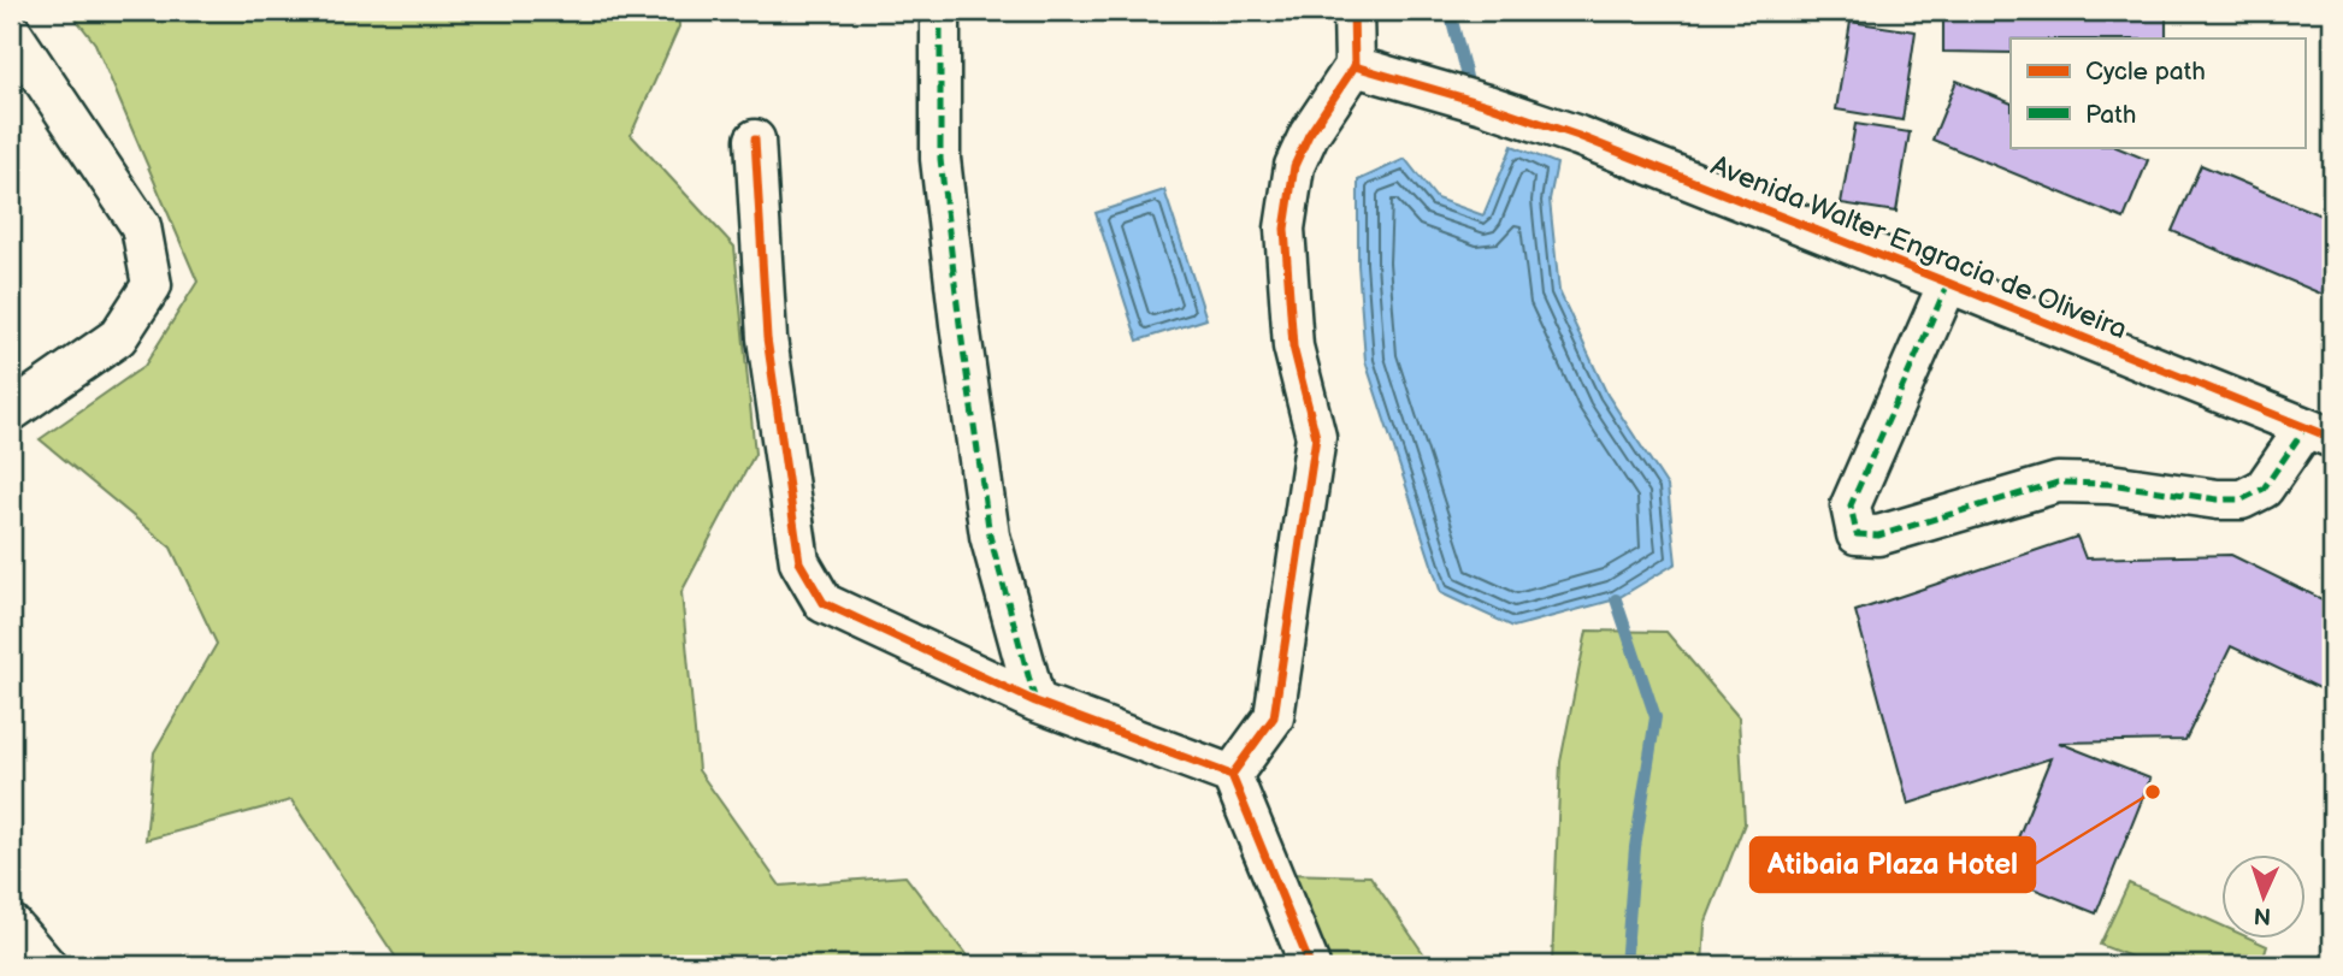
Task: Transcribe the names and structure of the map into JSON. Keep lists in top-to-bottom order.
{
  "streets": {
    "street": ["Avenida Walter Engracia de Oliveira"]
  },
  "places": ["Atibaia Plaza Hotel"],
  "legend": ["Cycle path", "Path"],
  "north": "bottom"
}
